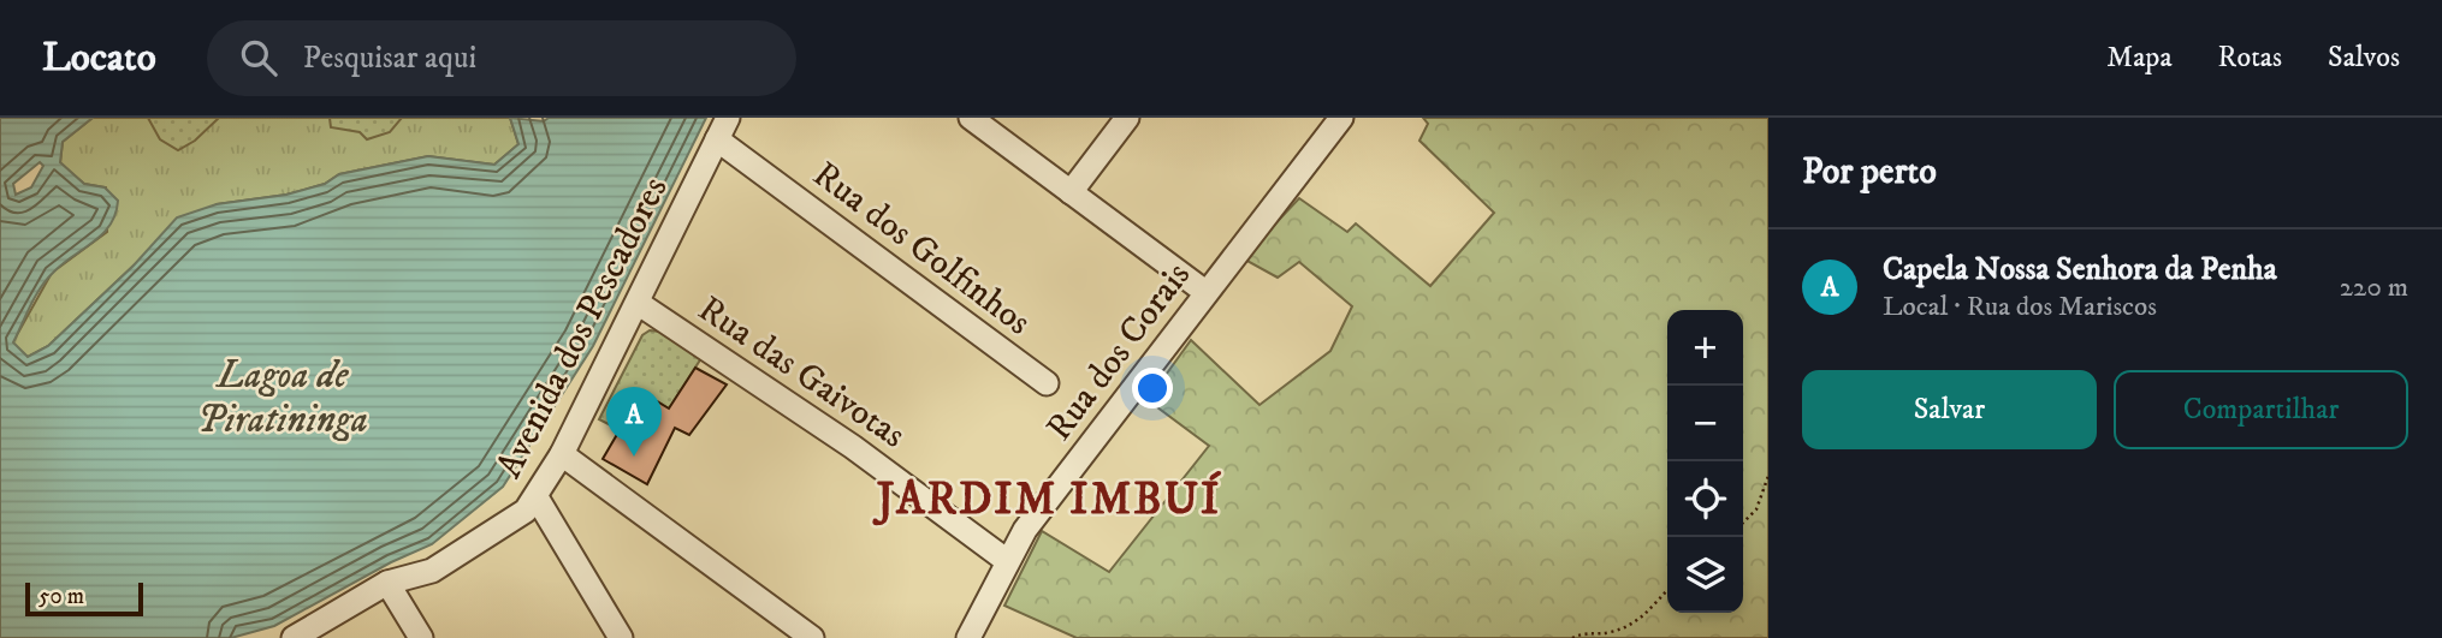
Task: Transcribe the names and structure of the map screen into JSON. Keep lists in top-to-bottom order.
{
  "streets": {
    "street": [
      "Rua dos Golfinhos",
      "Avenida dos Pescadores",
      "Rua dos Corais",
      "Rua das Gaivotas"
    ]
  },
  "crossings": [
    ["Rua dos Golfinhos", "Avenida dos Pescadores"],
    ["Avenida dos Pescadores", "Rua das Gaivotas"],
    ["Rua dos Corais", "Rua das Gaivotas"]
  ],
  "districts": ["JARDIM IMBUÍ"],
  "water": ["Lagoa de Piratininga"],
  "scale_bar": "50 m",
  "page": {
    "header": "Locato",
    "search": "Pesquisar aqui",
    "nav": ["Mapa", "Rotas", "Salvos"],
    "heading": "Por perto",
    "list": [
      {
        "mark": "A",
        "name": "Capela Nossa Senhora da Penha",
        "note": "Local · Rua dos Mariscos",
        "value": "220 m"
      }
    ],
    "map_buttons": ["+", "−"],
    "buttons": ["Salvar", "Compartilhar"],
    "pins": "A",
    "scale": "50 m"
  }
}
